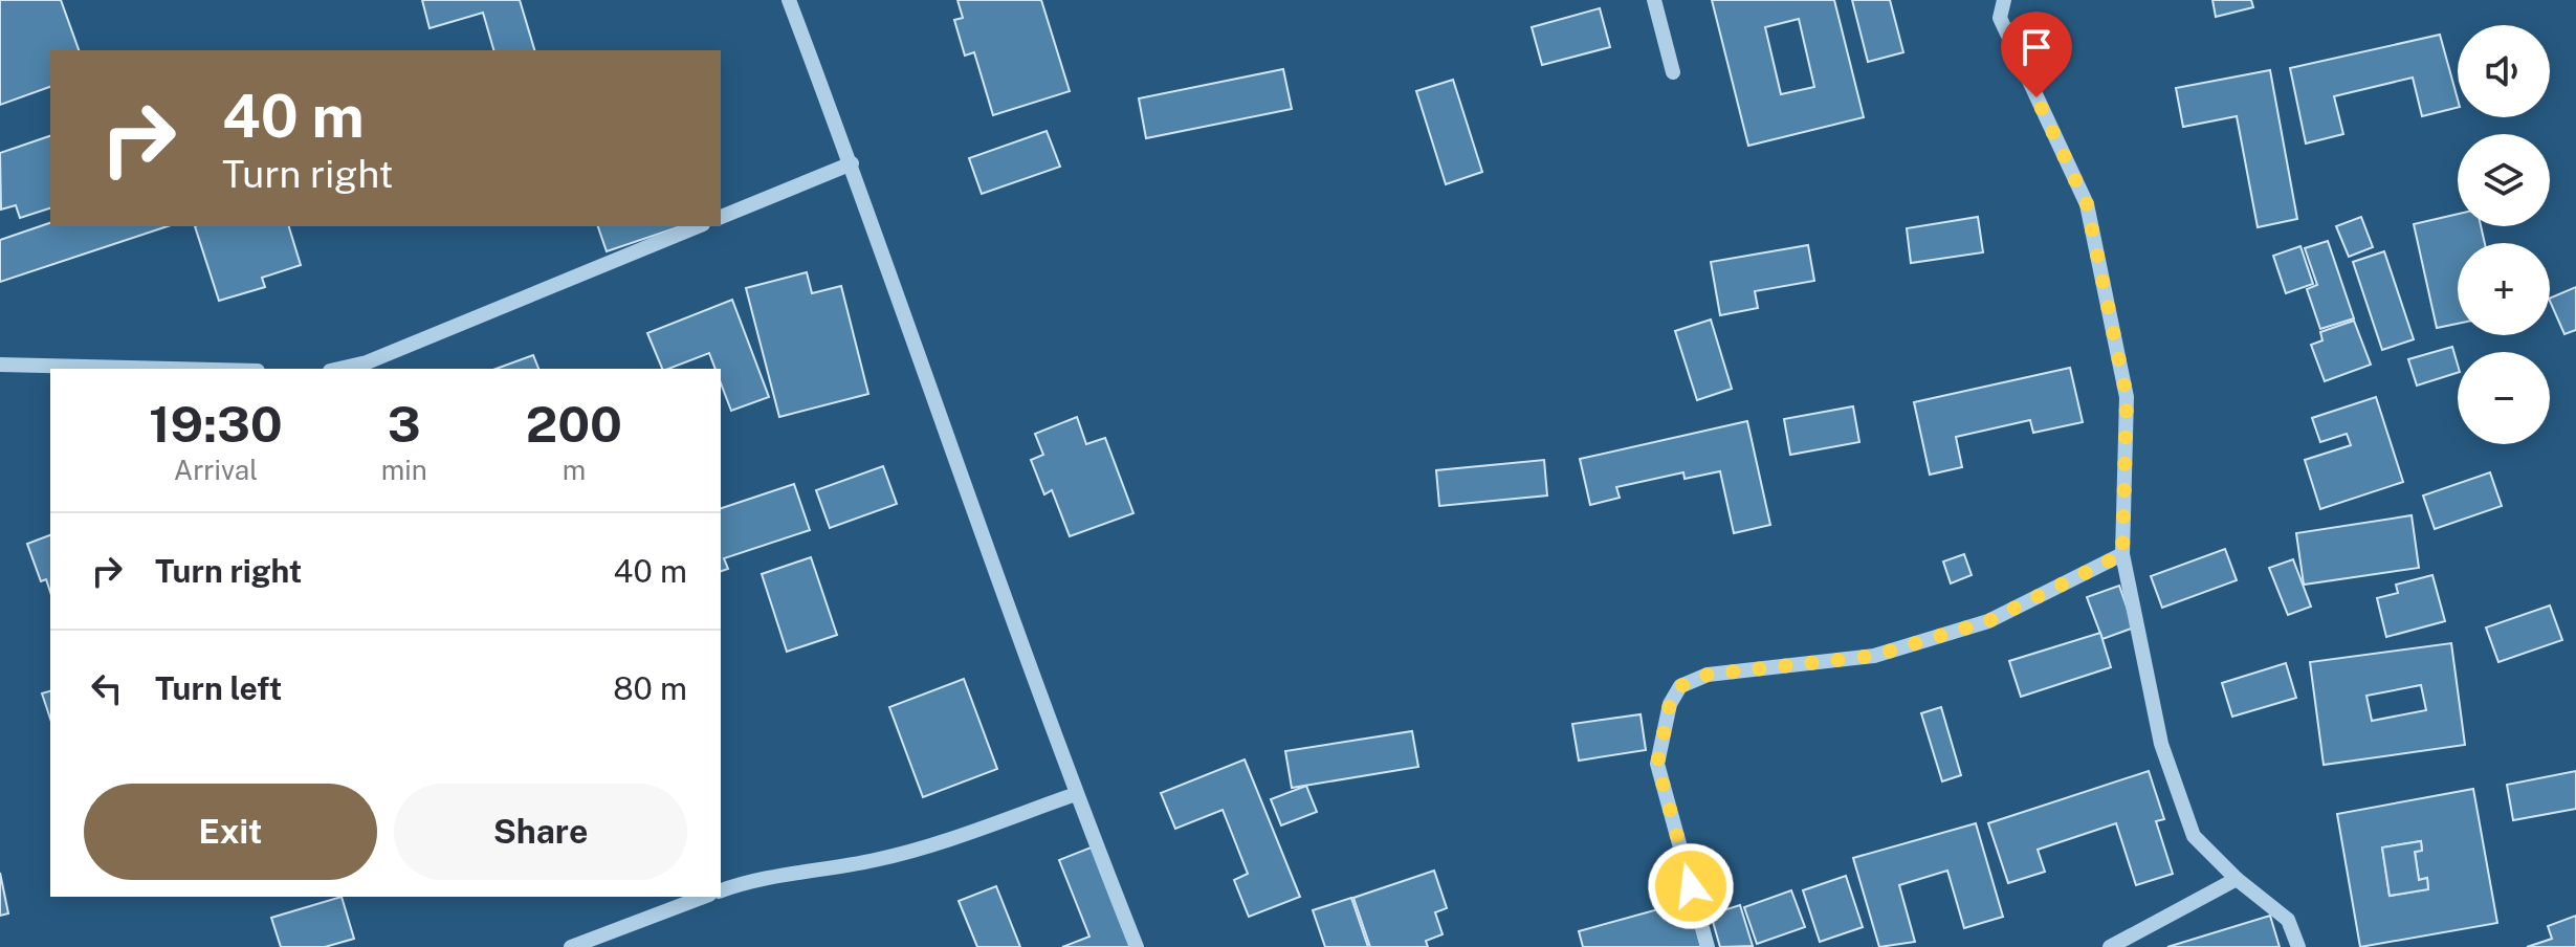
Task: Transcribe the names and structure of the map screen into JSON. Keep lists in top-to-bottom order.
{
  "page": {
    "map_buttons": ["+", "−"],
    "turn": ["40 m", "Turn right"],
    "eta": [
      "19:30",
      "Arrival",
      "3",
      "min",
      "200",
      "m"
    ],
    "list": [
      {
        "name": "Turn right",
        "value": "40 m"
      },
      {
        "name": "Turn left",
        "value": "80 m"
      }
    ],
    "buttons": ["Exit", "Share"]
  }
}
